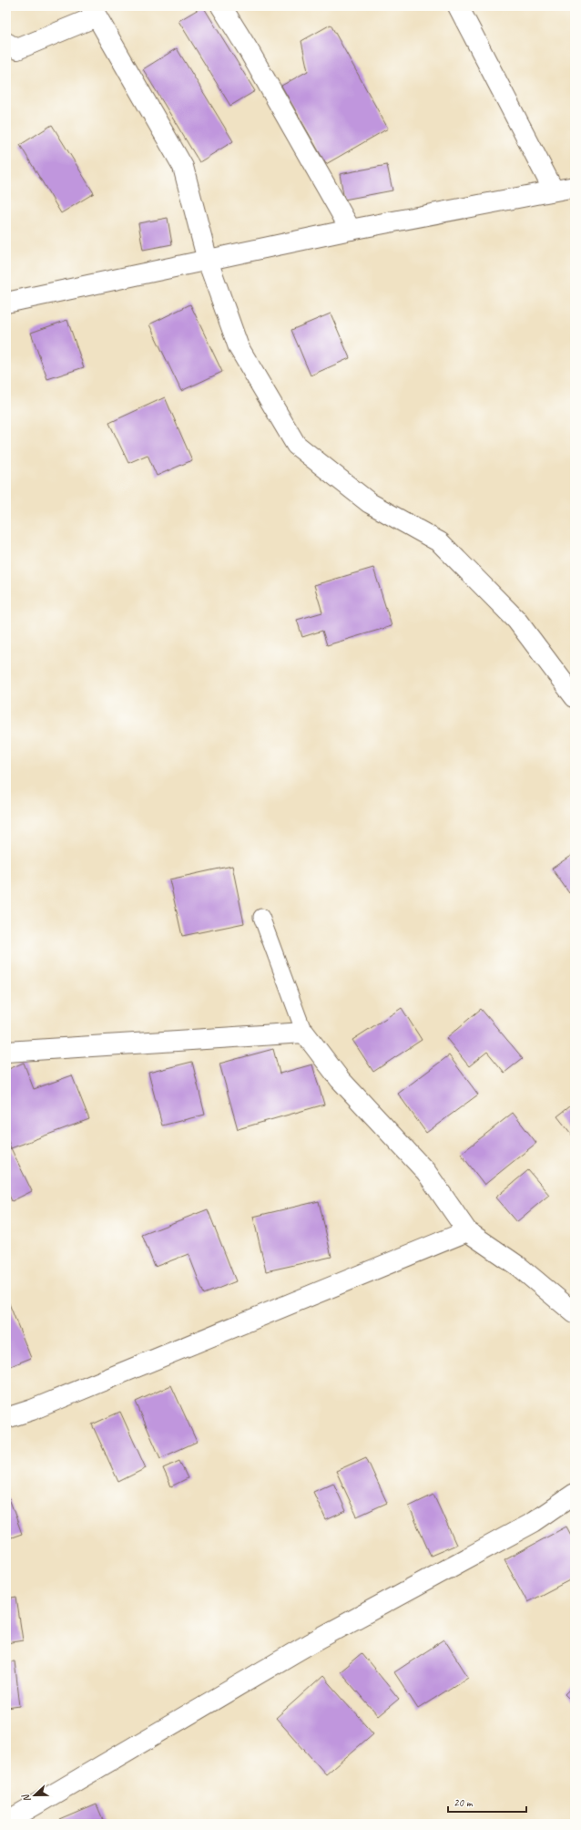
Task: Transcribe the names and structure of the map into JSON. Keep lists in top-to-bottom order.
{
  "scale_bar": "20 m",
  "north": "left"
}
